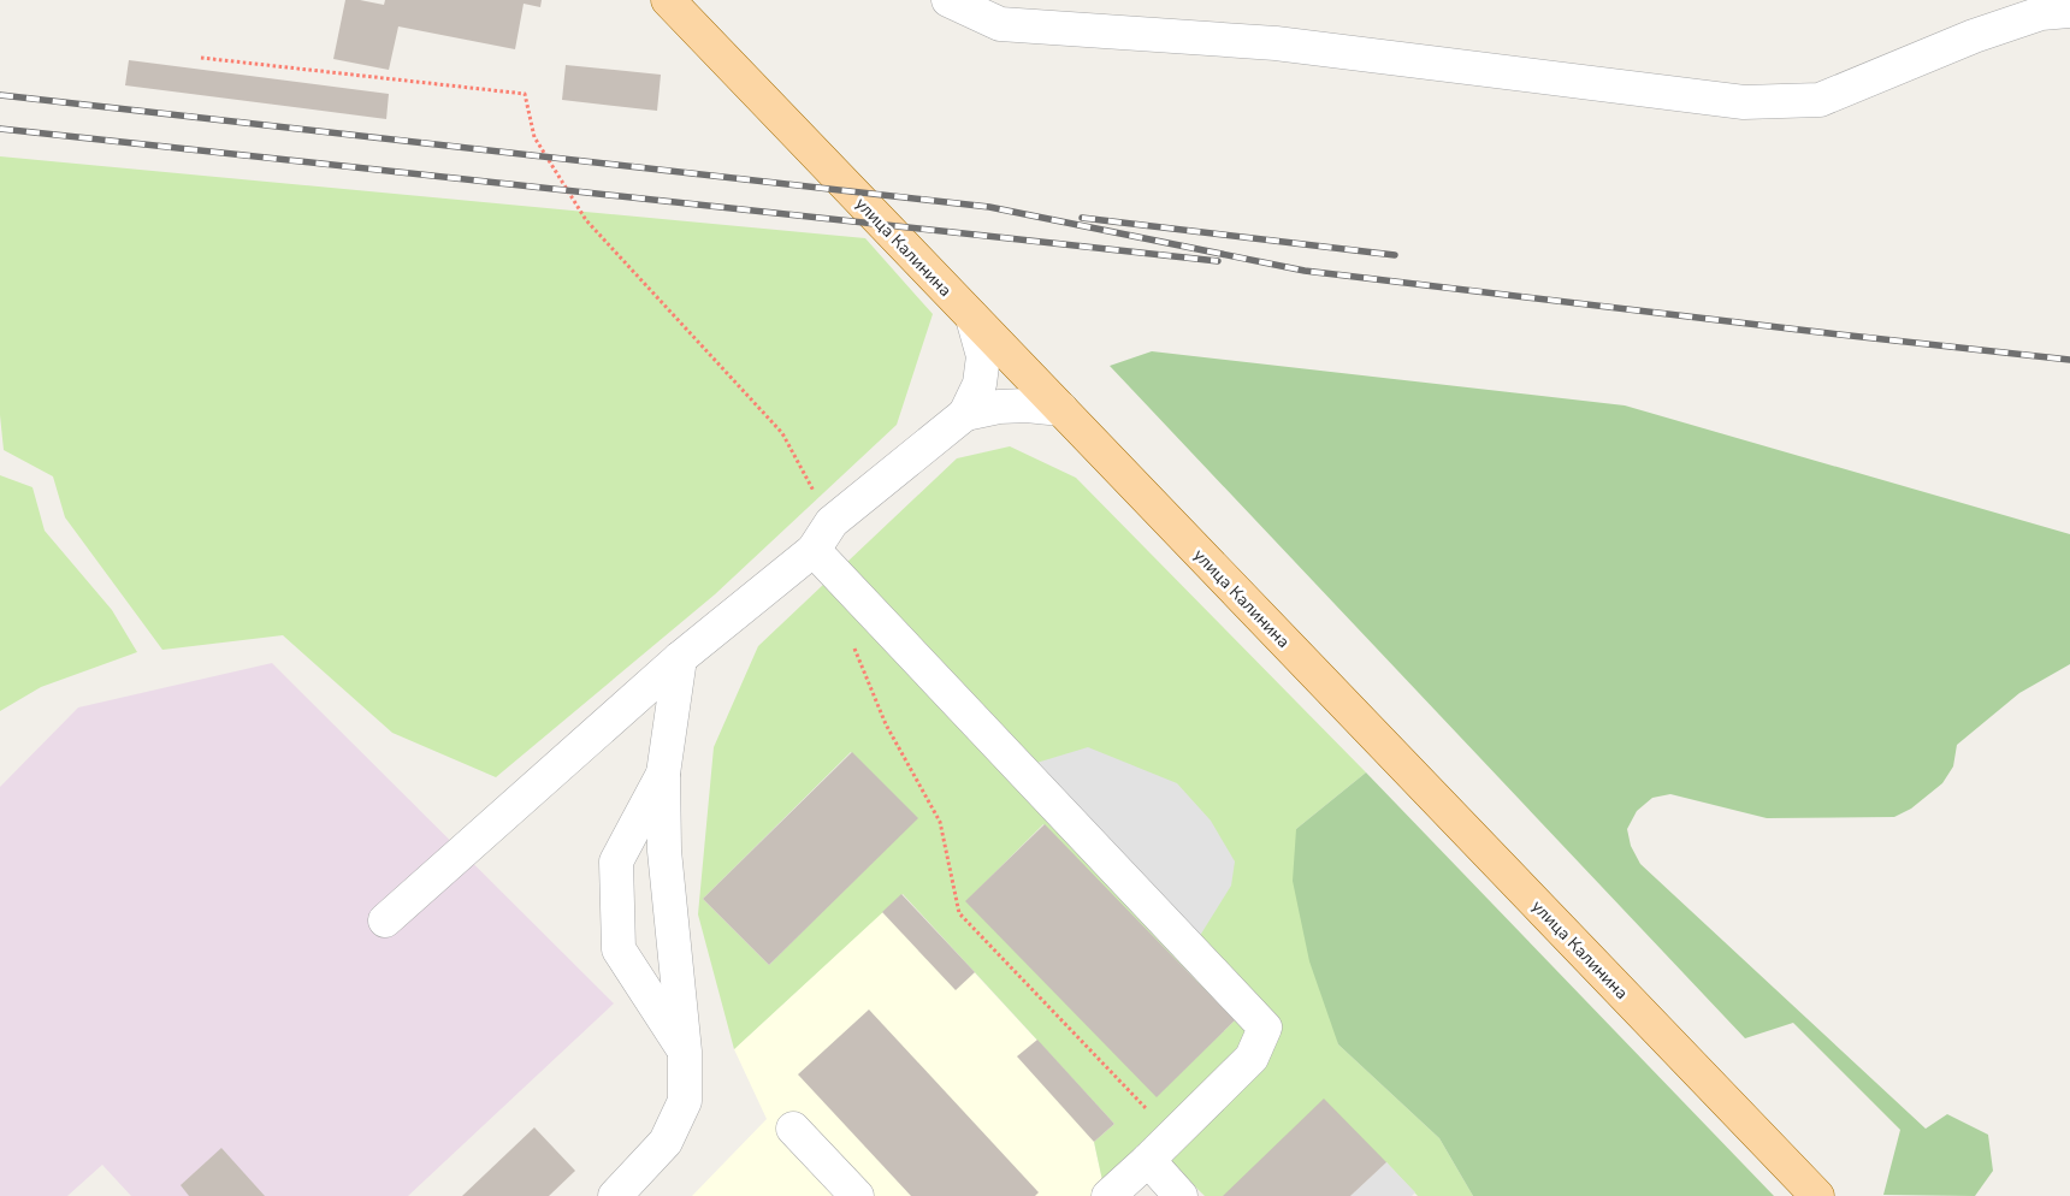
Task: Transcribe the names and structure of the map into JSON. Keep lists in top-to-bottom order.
{
  "streets": {
    "main road": ["улица Калинина"]
  }
}
